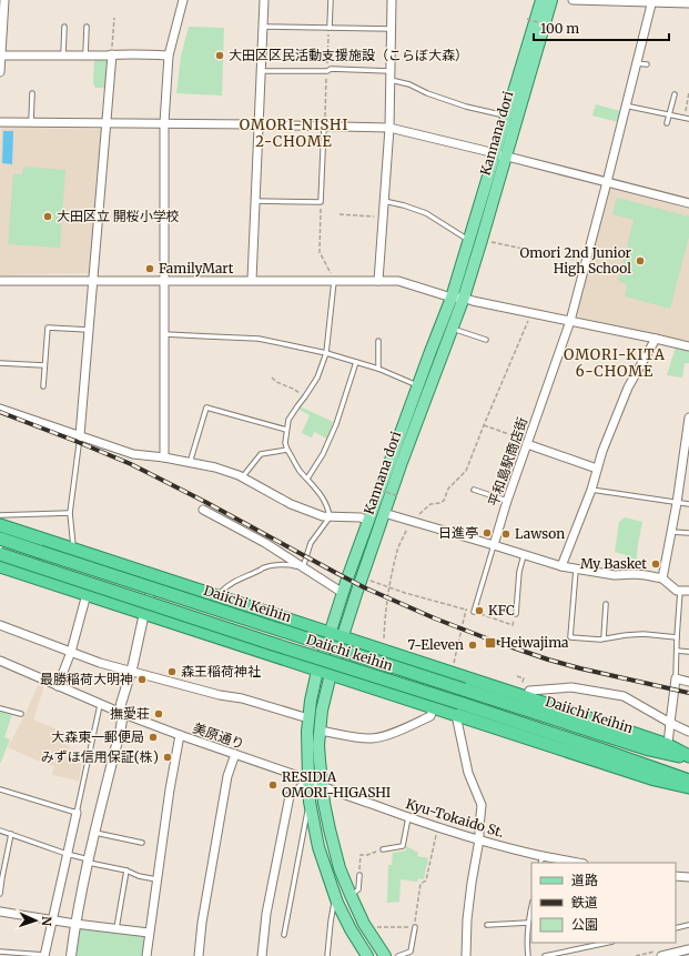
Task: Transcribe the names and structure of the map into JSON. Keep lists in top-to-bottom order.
{
  "streets": {
    "highway": ["Daiichi Keihin", "Daiichi keihin"],
    "main road": ["Kannana dori"],
    "street": ["平和島駅商店街", "美原通り", "Kyu-Tokaido St."]
  },
  "crossings": [
    ["Kannana dori", "美原通り"],
    ["Kannana dori", "Kyu-Tokaido St."],
    ["美原通り", "Kyu-Tokaido St."]
  ],
  "districts": ["OMORI-NISHI 2-CHOME", "OMORI-KITA 6-CHOME"],
  "places": {
    "other": [
      "大田区区民活動支援施設（こらぼ大森）",
      "大田区立 開桜小学校",
      "Omori 2nd Junior High School",
      "FamilyMart",
      "日進亭",
      "Lawson",
      "My Basket",
      "KFC",
      "7-Eleven",
      "森王稲荷神社",
      "最勝稲荷大明神",
      "撫愛荘",
      "大森東一郵便局",
      "みずほ信用保証(株)",
      "RESIDIA OMORI-HIGASHI"
    ],
    "transit": ["Heiwajima"]
  },
  "legend": ["道路", "鉄道", "公園"],
  "scale_bar": "100 m",
  "north": "right"
}
